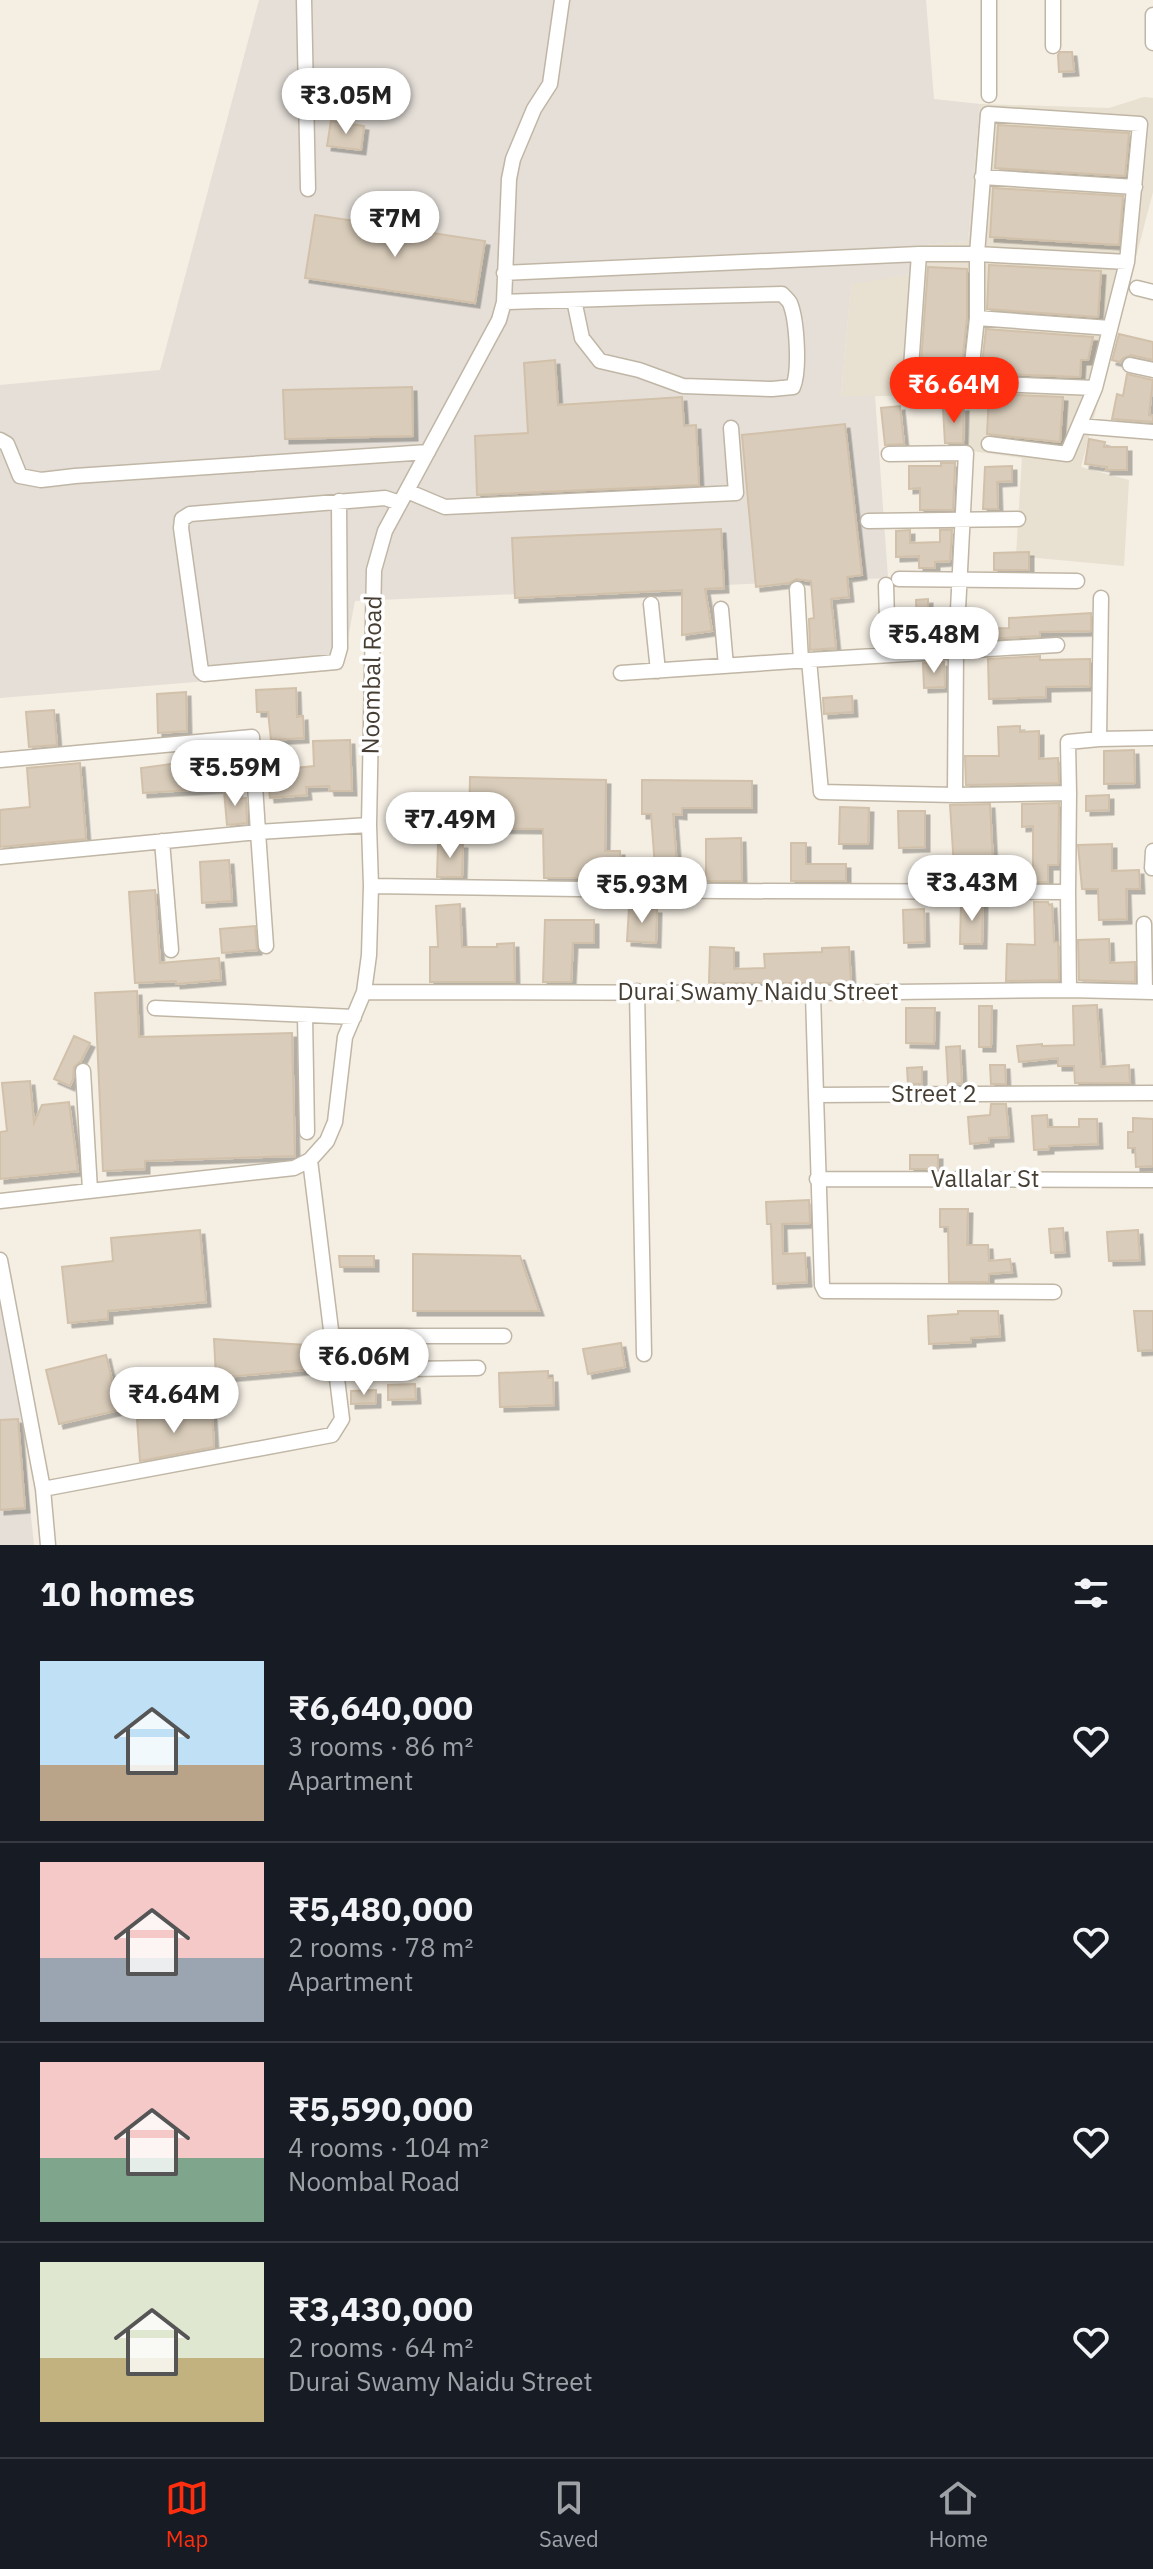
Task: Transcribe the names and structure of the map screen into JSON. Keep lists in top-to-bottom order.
{
  "streets": {
    "street": [
      "Noombal Road",
      "Durai Swamy Naidu Street",
      "Street 2",
      "Vallalar St"
    ]
  },
  "crossings": [
    ["Noombal Road", "Durai Swamy Naidu Street"]
  ],
  "page": {
    "price": [
      "₹3.05M",
      "₹7M",
      "₹6.64M",
      "₹5.48M",
      "₹5.59M",
      "₹7.49M",
      "₹3.43M",
      "₹5.93M",
      "₹6.06M",
      "₹4.64M"
    ],
    "heading": "10 homes",
    "list": [
      {
        "name": "₹6,640,000",
        "note": "3 rooms · 86 m² · Apartment"
      },
      {
        "name": "₹5,480,000",
        "note": "2 rooms · 78 m² · Apartment"
      },
      {
        "name": "₹5,590,000",
        "note": "4 rooms · 104 m² · Noombal Road"
      },
      {
        "name": "₹3,430,000",
        "note": "2 rooms · 64 m² · Durai Swamy Naidu Street"
      }
    ],
    "tabs": ["Map", "Saved", "Home"]
  }
}
